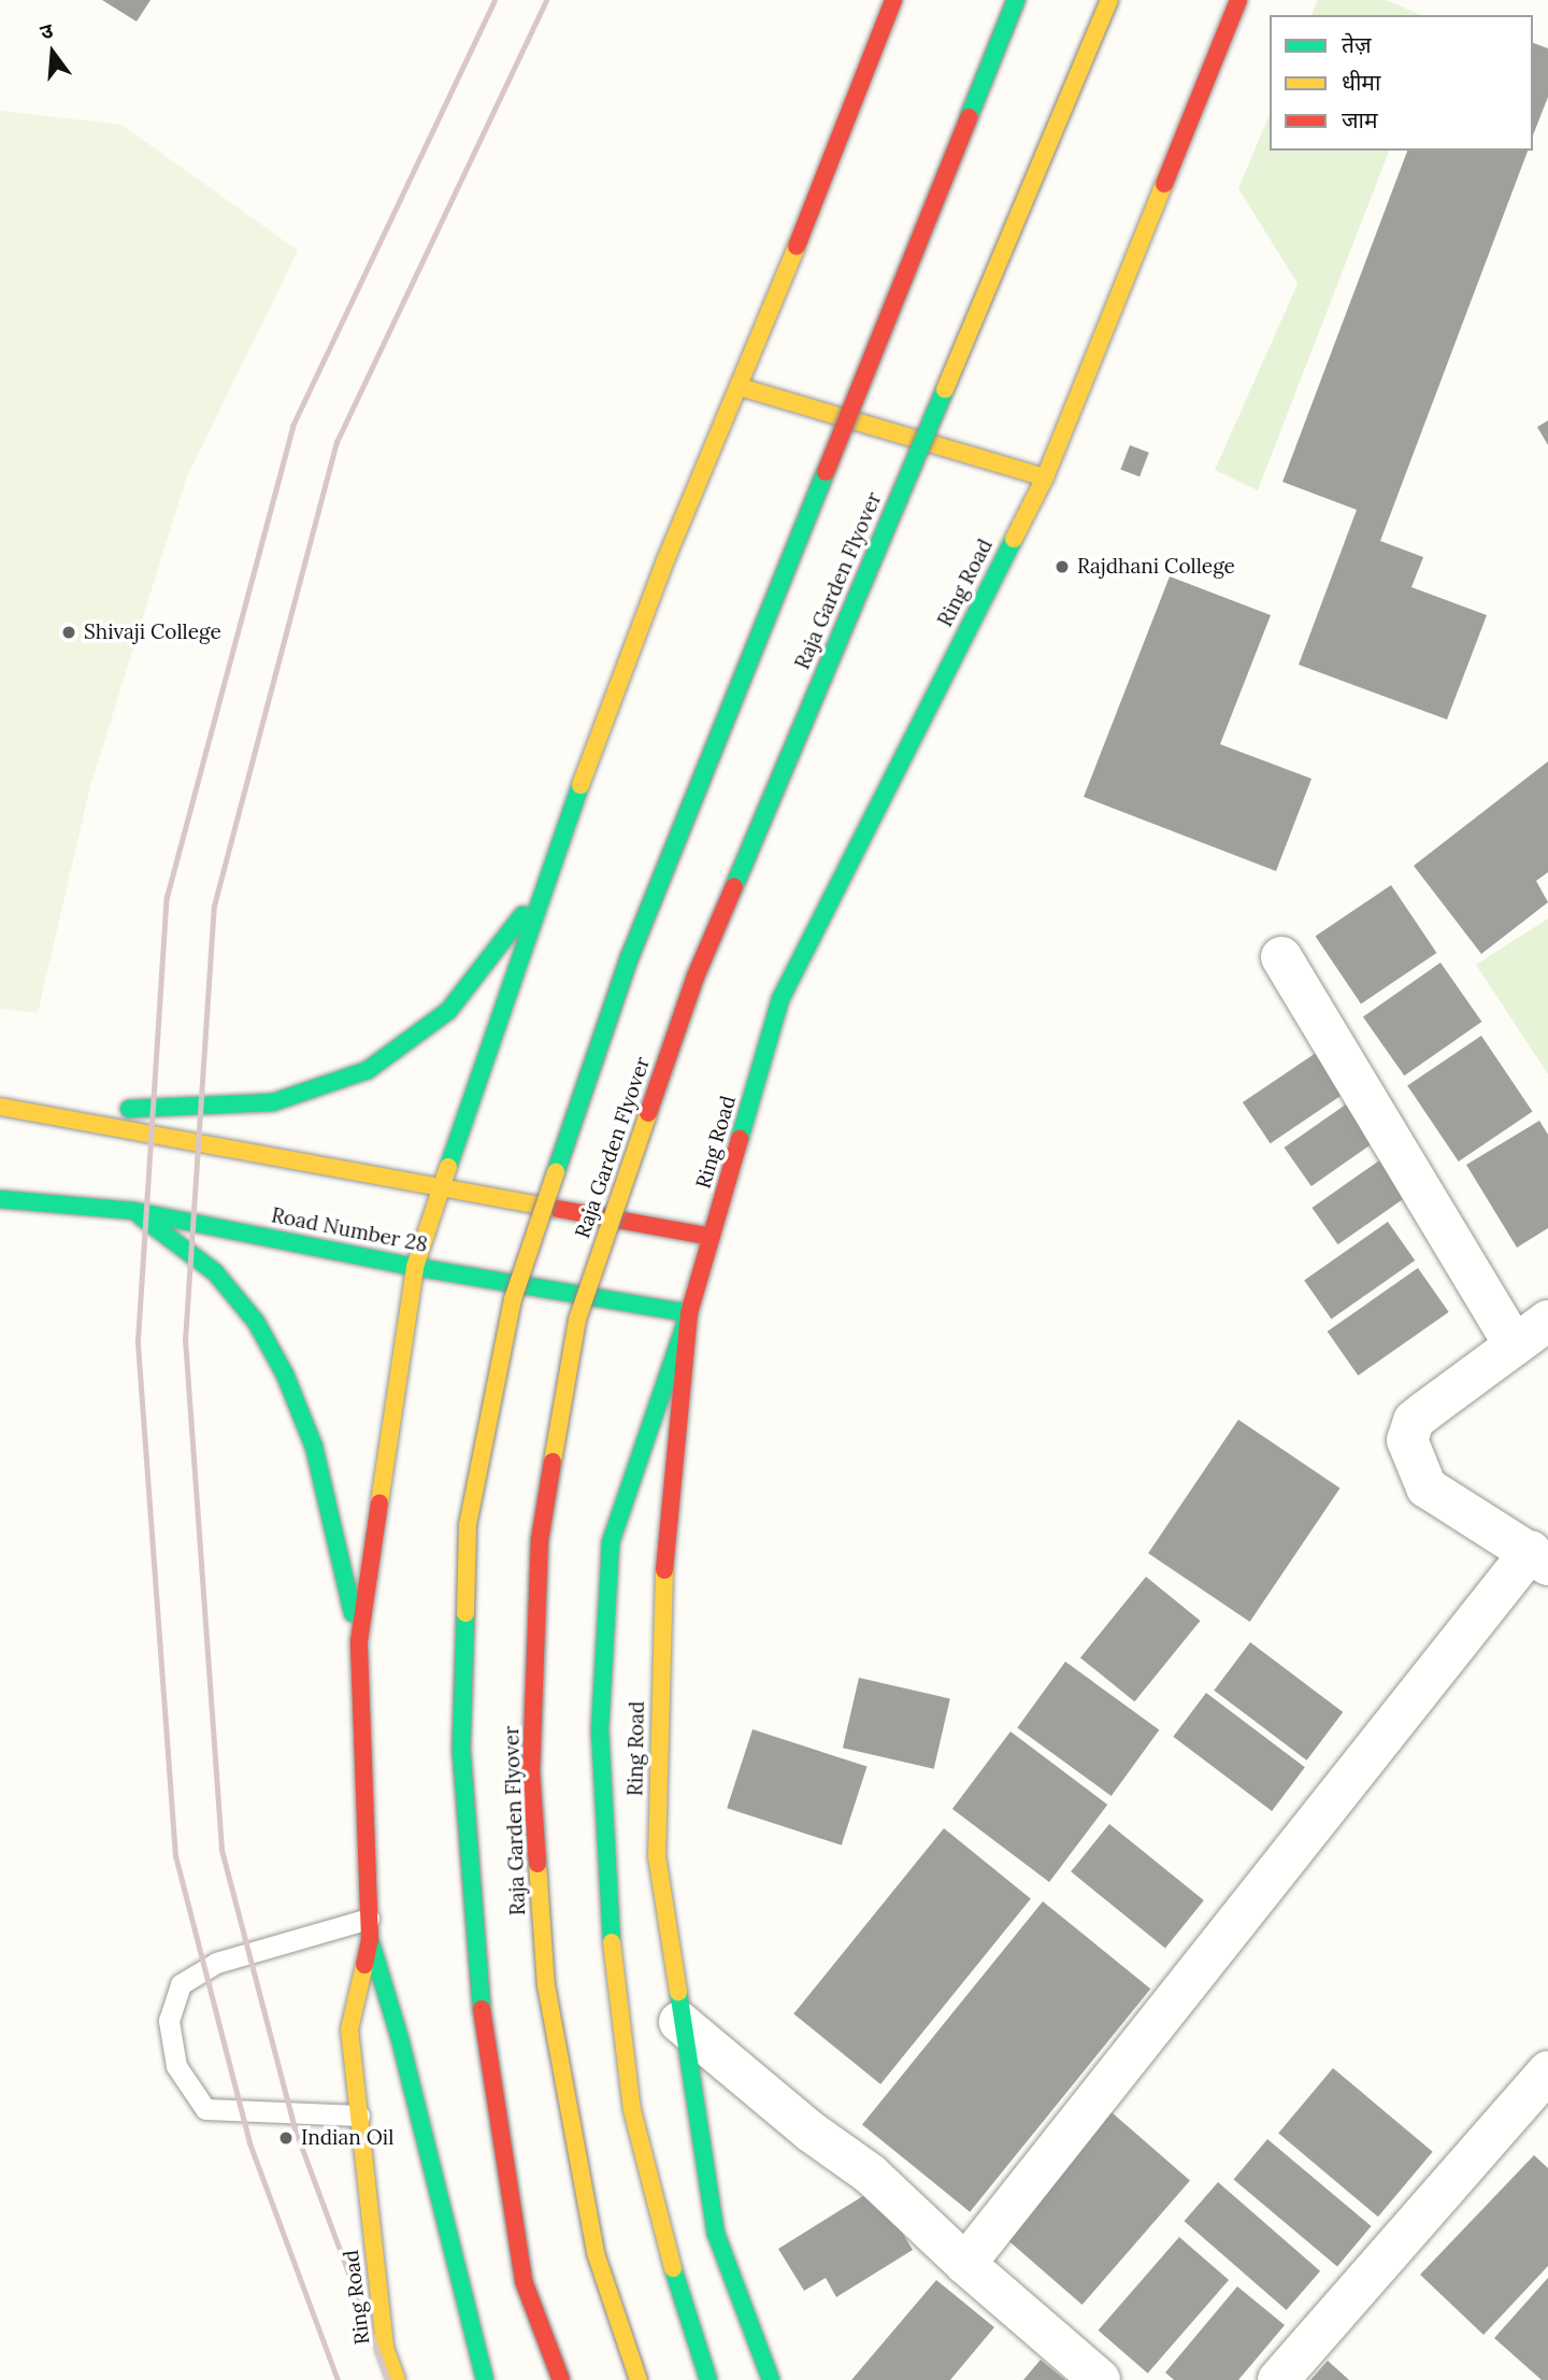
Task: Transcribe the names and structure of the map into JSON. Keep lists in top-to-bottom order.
{
  "streets": {
    "main road": ["Raja Garden Flyover", "Ring Road", "Road Number 28"]
  },
  "crossings": [
    ["Ring Road", "Road Number 28"]
  ],
  "places": ["Rajdhani College", "Shivaji College", "Indian Oil"],
  "legend": ["तेज़", "धीमा", "जाम"],
  "north": "top"
}
